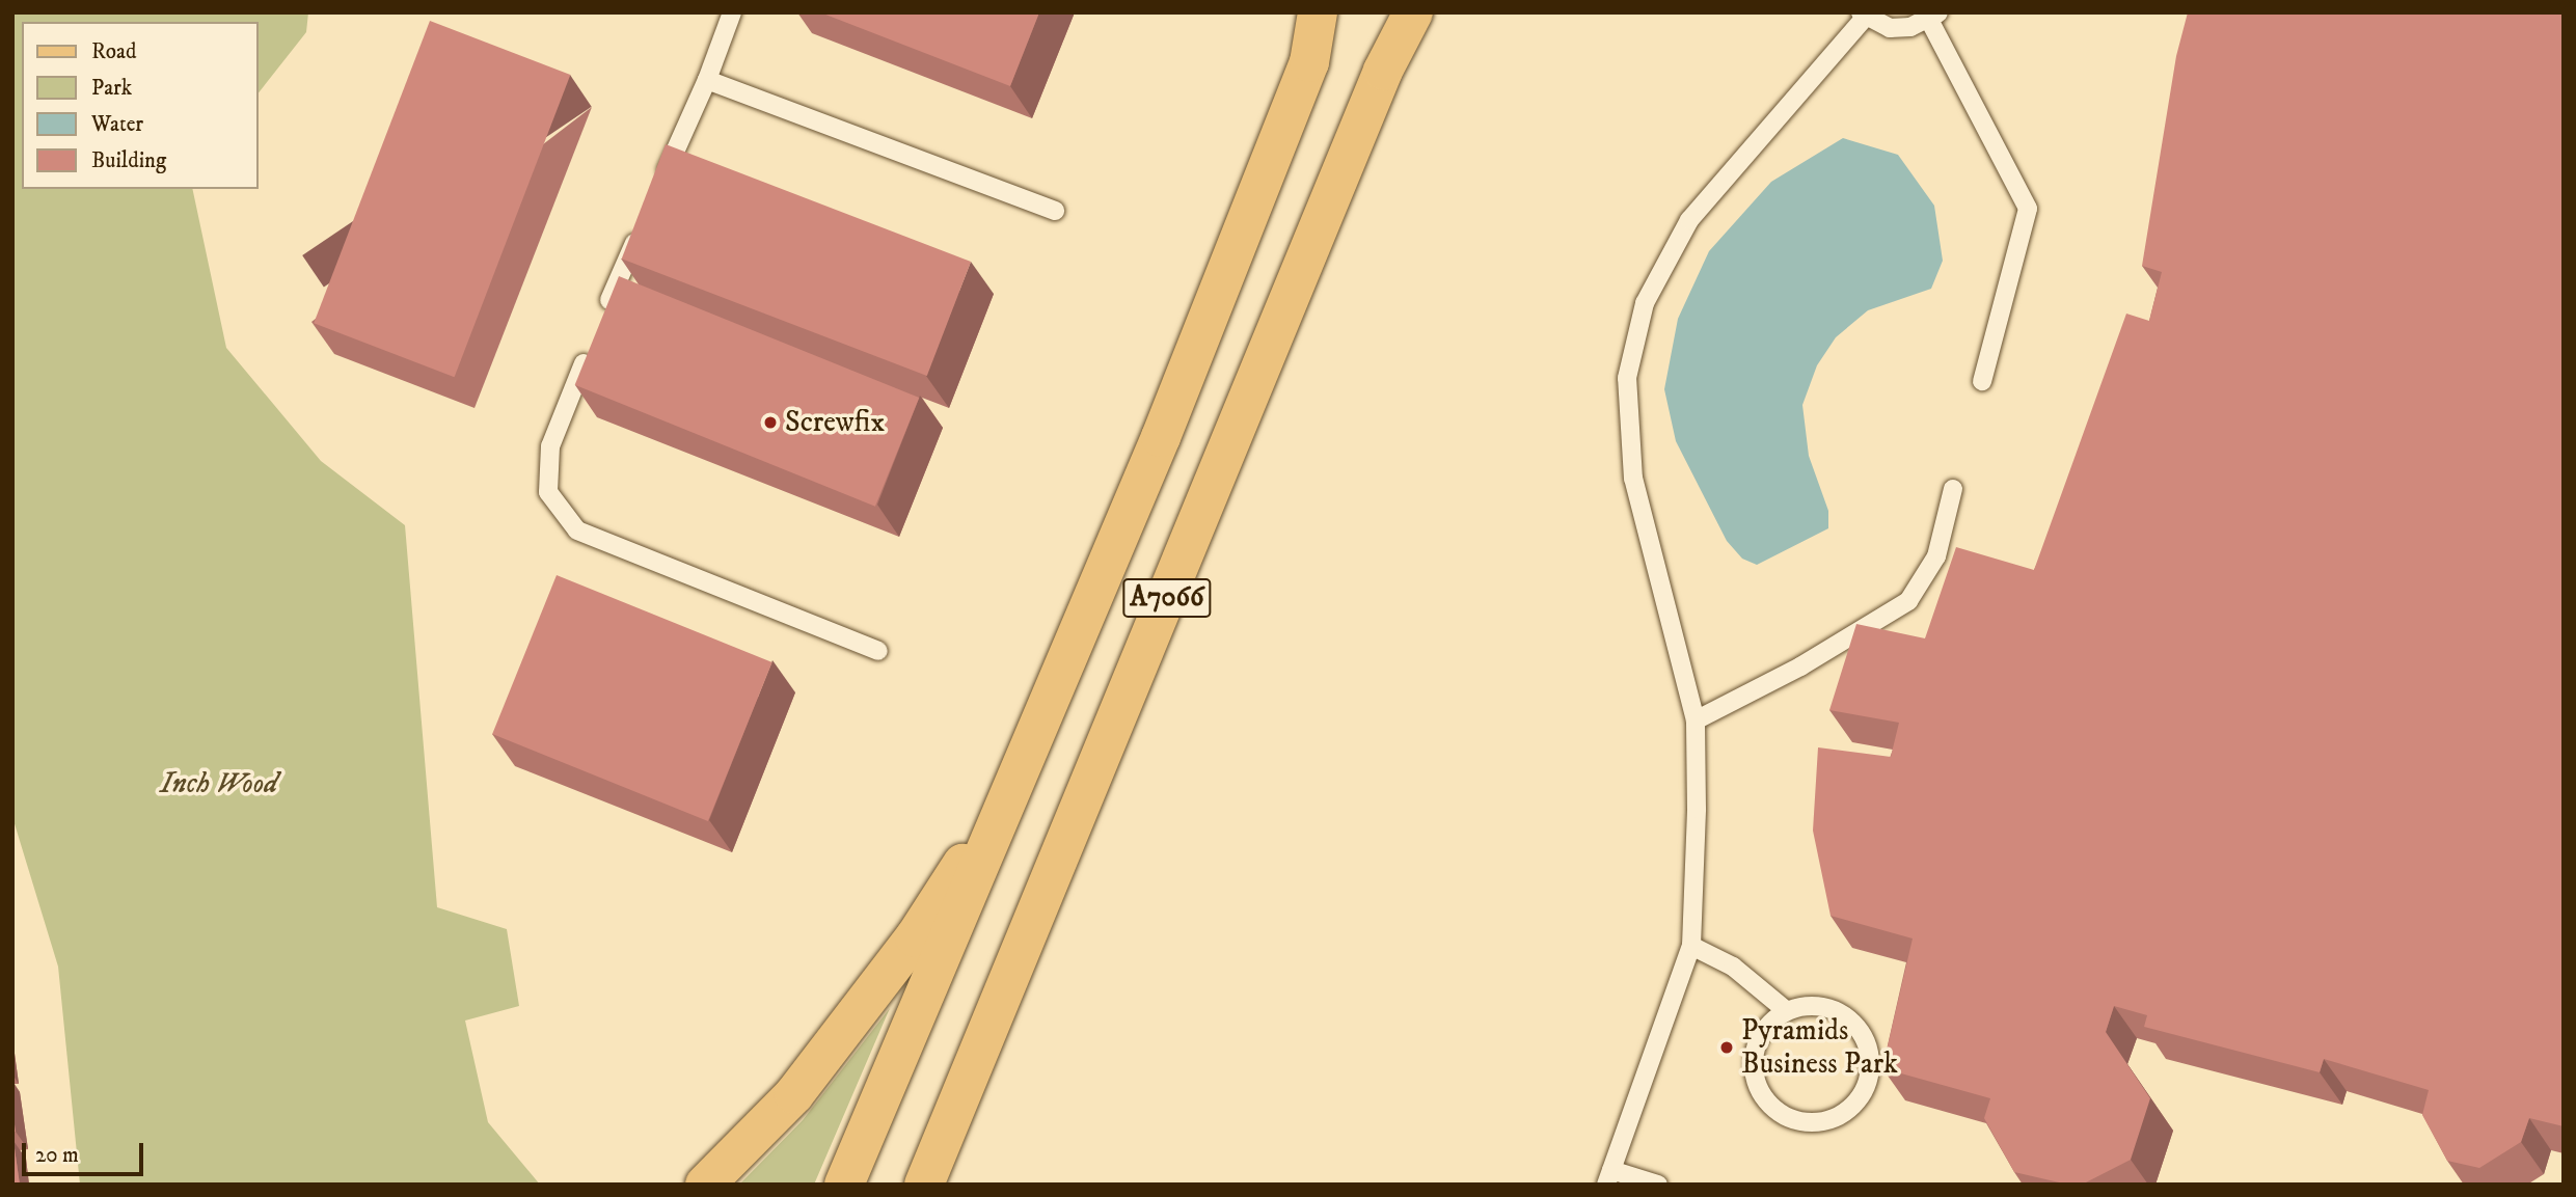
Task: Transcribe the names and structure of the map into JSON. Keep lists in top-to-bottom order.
{
  "streets": {
    "main road": ["A7066"]
  },
  "parks": ["Inch Wood"],
  "places": ["Screwfix", "Pyramids Business Park"],
  "legend": [
    "Road",
    "Park",
    "Water",
    "Building"
  ],
  "scale_bar": "20 m"
}
